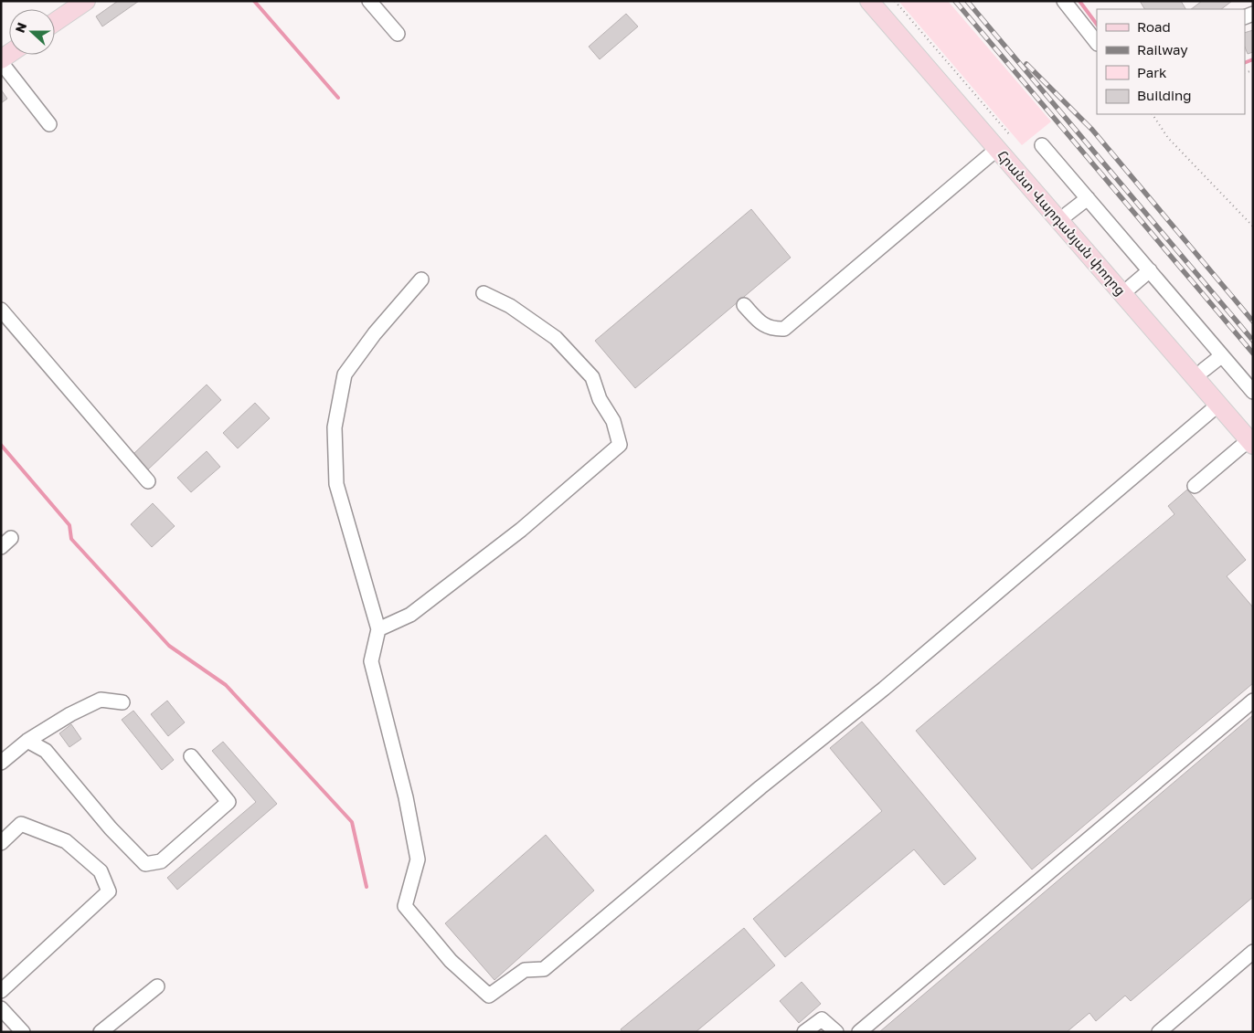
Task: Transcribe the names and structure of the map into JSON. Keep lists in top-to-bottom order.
{
  "streets": {
    "main road": ["Հրանտ Վարդանյան փողոց"]
  },
  "legend": [
    "Road",
    "Railway",
    "Park",
    "Building"
  ],
  "north": "left"
}
